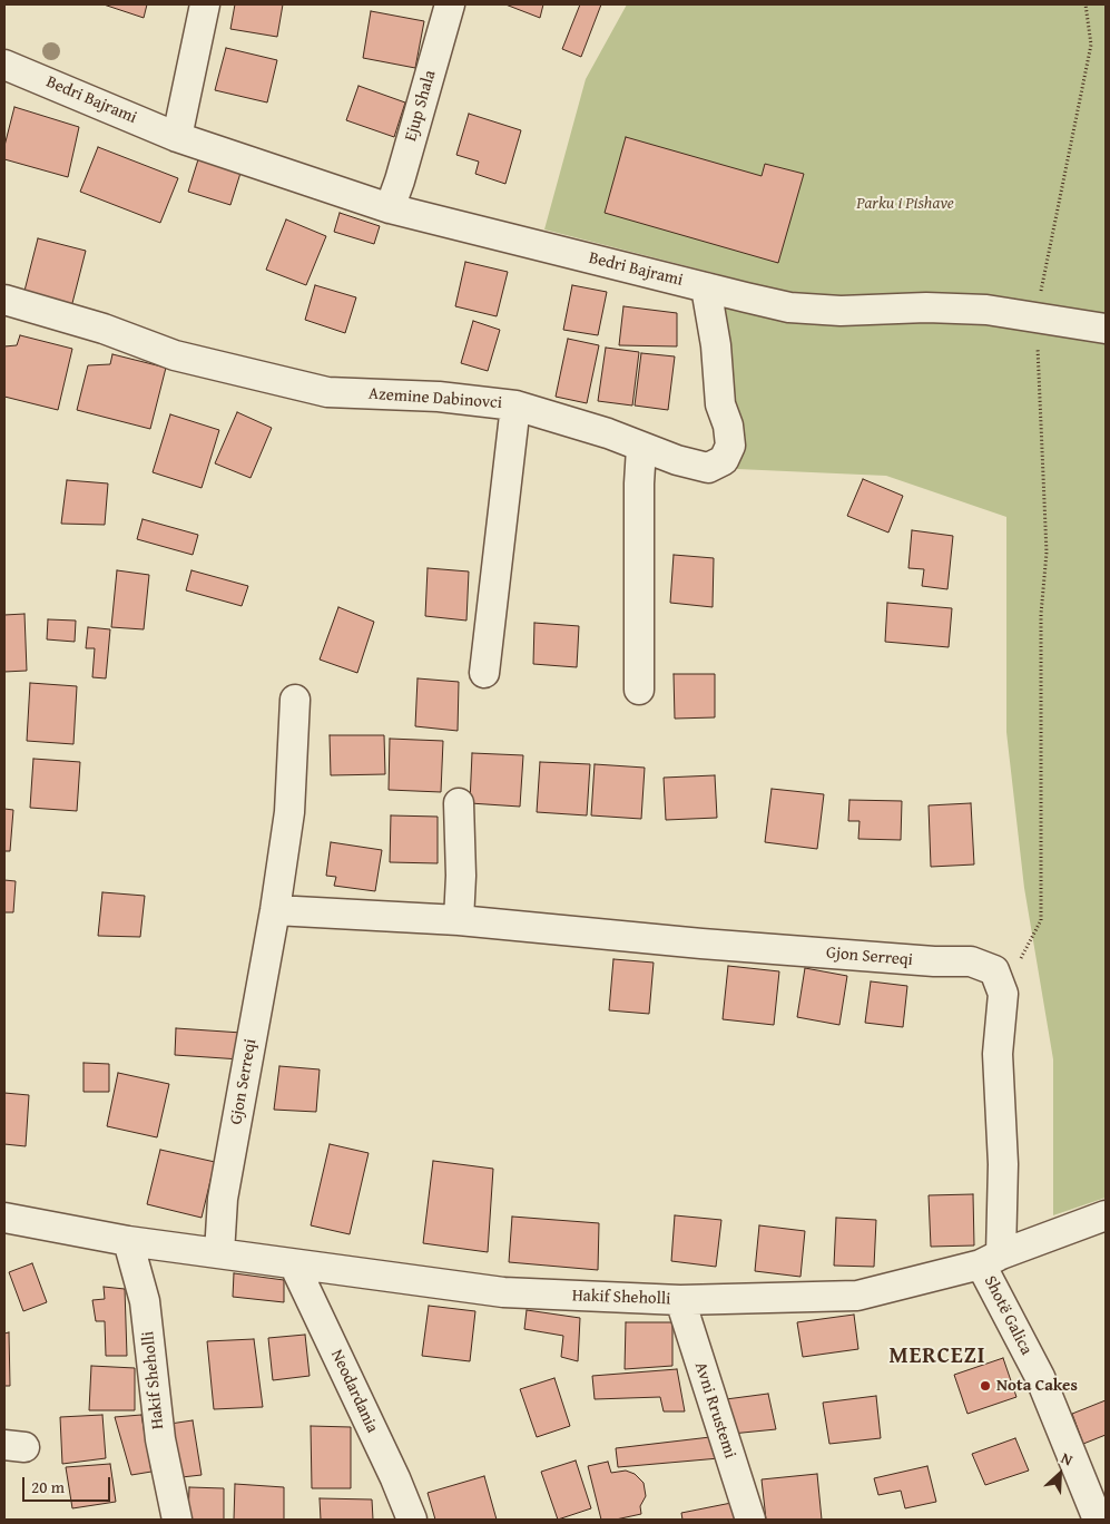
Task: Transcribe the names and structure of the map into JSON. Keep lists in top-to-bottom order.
{
  "streets": {
    "street": [
      "Bedri Bajrami",
      "Ejup Shala",
      "Azemine Dabinovci",
      "Gjon Serreqi",
      "Hakif Sheholli",
      "Shotë Galica",
      "Neodardania",
      "Avni Rrustemi"
    ]
  },
  "crossings": [
    ["Bedri Bajrami", "Ejup Shala"],
    ["Bedri Bajrami", "Azemine Dabinovci"],
    ["Gjon Serreqi", "Hakif Sheholli"],
    ["Hakif Sheholli", "Shotë Galica"],
    ["Hakif Sheholli", "Neodardania"],
    ["Hakif Sheholli", "Avni Rrustemi"]
  ],
  "districts": ["MERCEZI"],
  "parks": ["Parku i Pishave"],
  "places": ["Nota Cakes"],
  "scale_bar": "20 m",
  "north": "top right"
}
